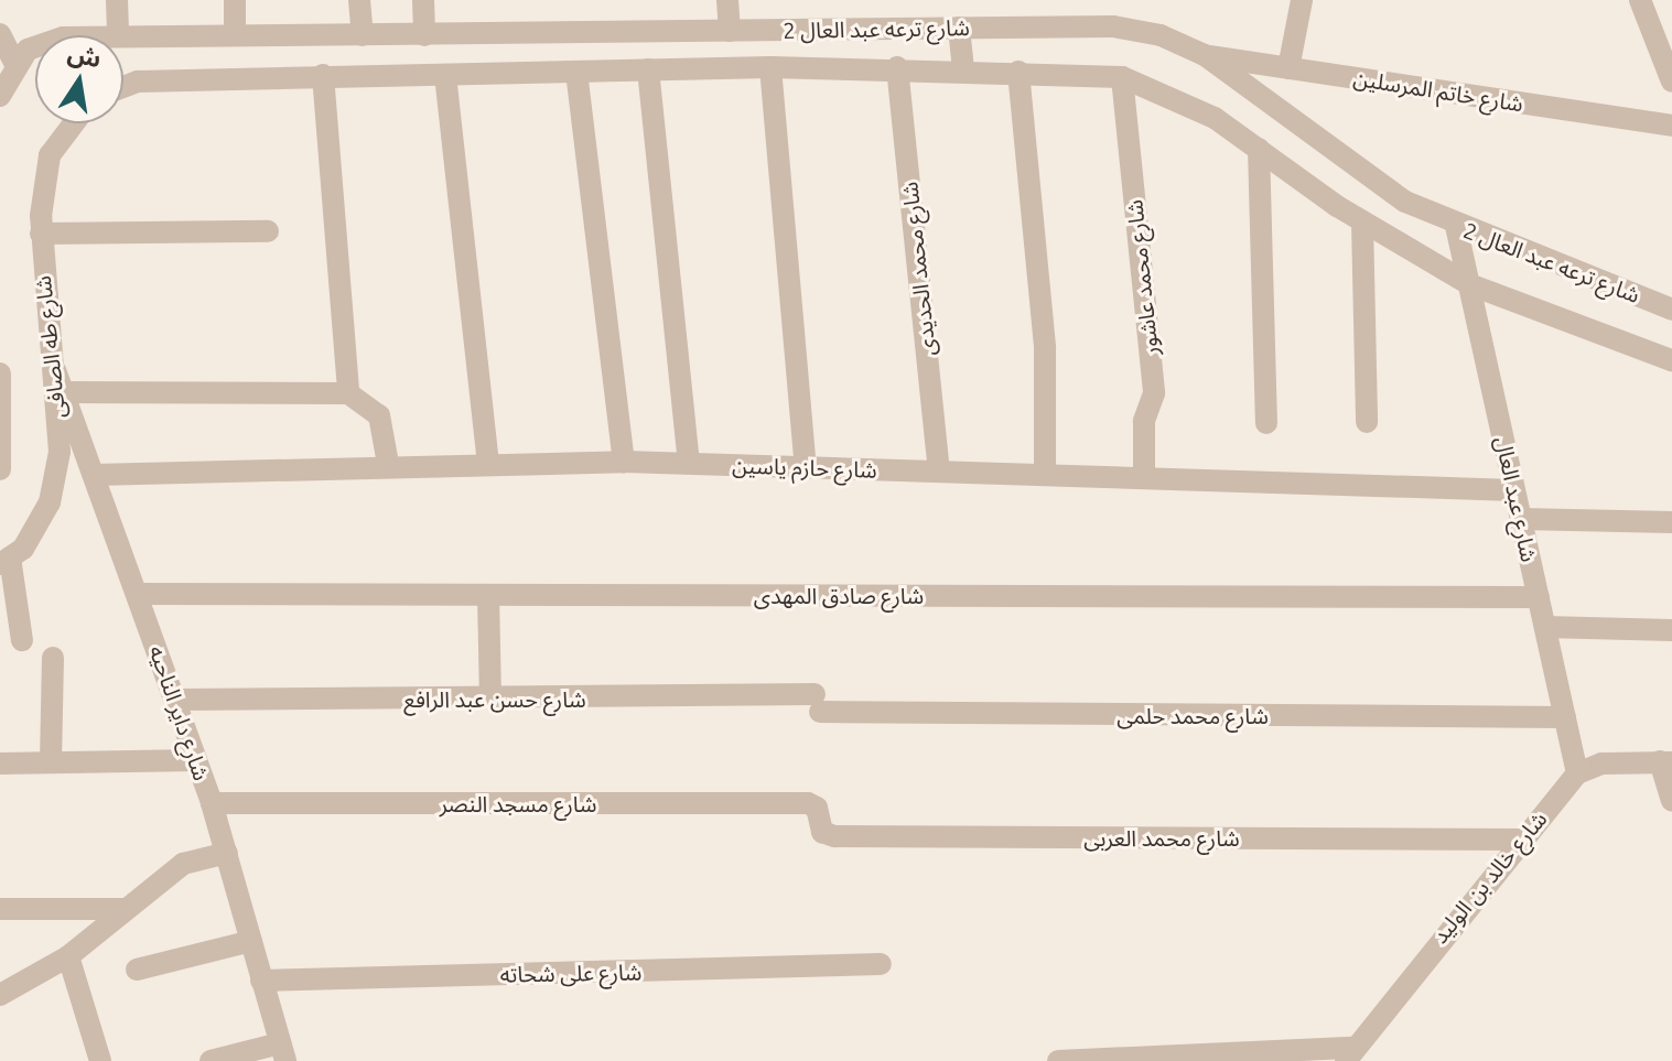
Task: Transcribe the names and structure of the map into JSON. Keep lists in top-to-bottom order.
{
  "streets": {
    "street": [
      "شارع ترعه عبد العال 2",
      "شارع خاتم المرسلين",
      "شارع محمد الحديدى",
      "شارع محمد عاشور",
      "شارع طه الصافى",
      "شارع حازم ياسين",
      "شارع عبد العال",
      "شارع صادق المهدى",
      "شارع حسن عبد الرافع",
      "شارع داير الناحيه",
      "شارع محمد حلمى",
      "شارع مسجد النصر",
      "شارع محمد العربى",
      "شارع خالد بن الوليد",
      "شارع على شحاته"
    ]
  },
  "crossings": [
    ["شارع ترعه عبد العال 2", "شارع خاتم المرسلين"],
    ["شارع ترعه عبد العال 2", "شارع محمد الحديدى"],
    ["شارع ترعه عبد العال 2", "شارع محمد عاشور"],
    ["شارع ترعه عبد العال 2", "شارع عبد العال"],
    ["شارع محمد الحديدى", "شارع حازم ياسين"],
    ["شارع محمد عاشور", "شارع حازم ياسين"],
    ["شارع طه الصافى", "شارع داير الناحيه"],
    ["شارع حازم ياسين", "شارع عبد العال"],
    ["شارع حازم ياسين", "شارع داير الناحيه"],
    ["شارع عبد العال", "شارع صادق المهدى"],
    ["شارع عبد العال", "شارع محمد حلمى"],
    ["شارع عبد العال", "شارع خالد بن الوليد"],
    ["شارع صادق المهدى", "شارع داير الناحيه"],
    ["شارع حسن عبد الرافع", "شارع داير الناحيه"],
    ["شارع حسن عبد الرافع", "شارع محمد حلمى"],
    ["شارع داير الناحيه", "شارع مسجد النصر"],
    ["شارع داير الناحيه", "شارع على شحاته"],
    ["شارع مسجد النصر", "شارع محمد العربى"],
    ["شارع محمد العربى", "شارع خالد بن الوليد"]
  ],
  "north": "top"
}
